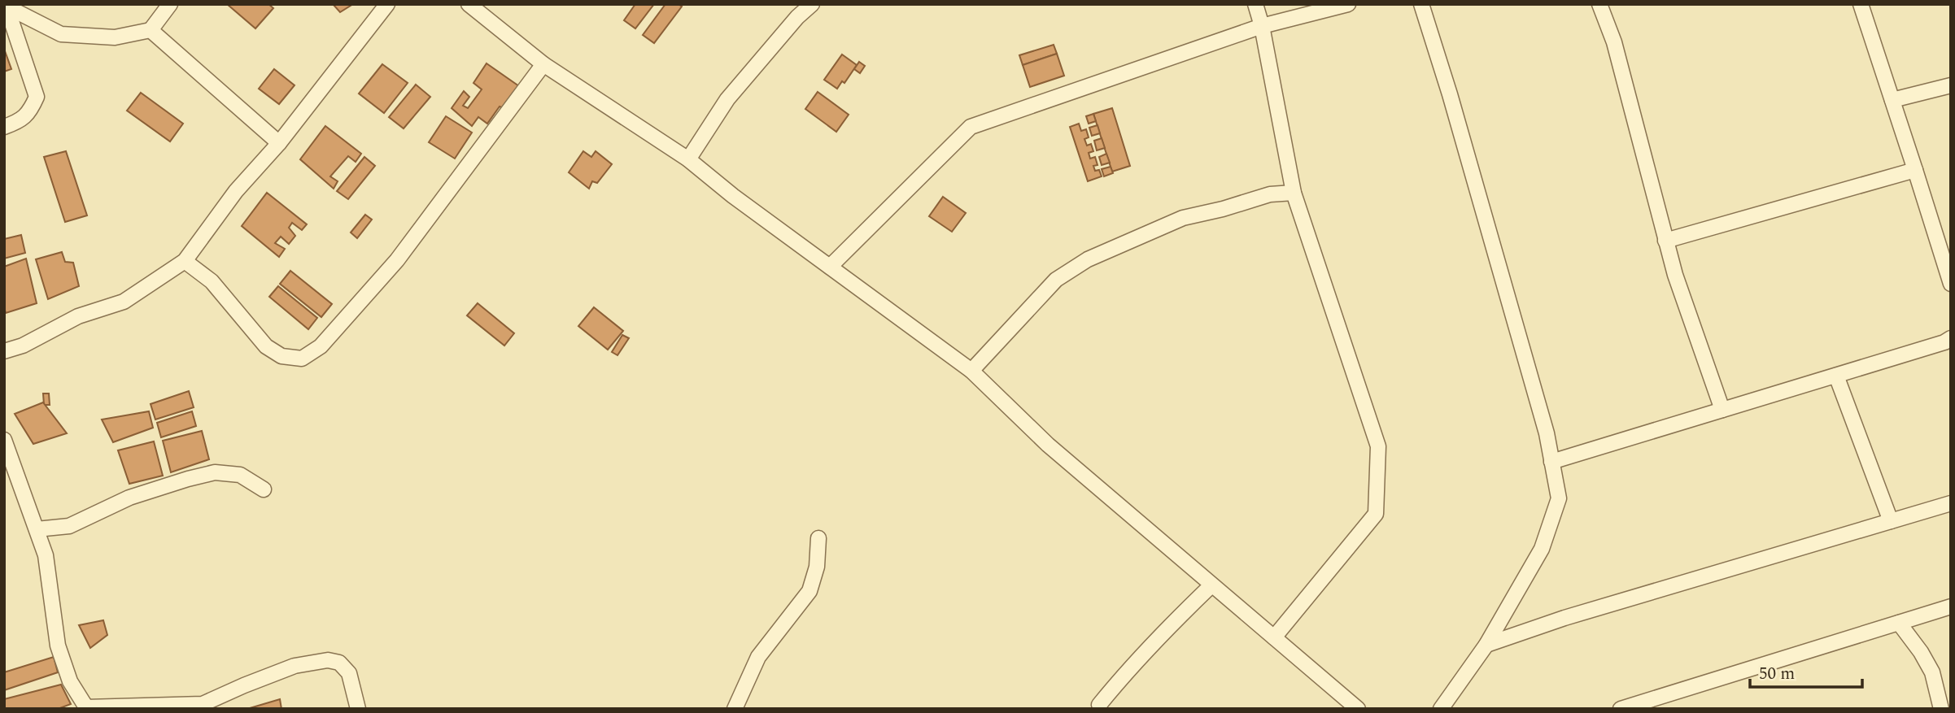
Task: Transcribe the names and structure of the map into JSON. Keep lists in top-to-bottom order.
{
  "scale_bar": "50 m"
}
